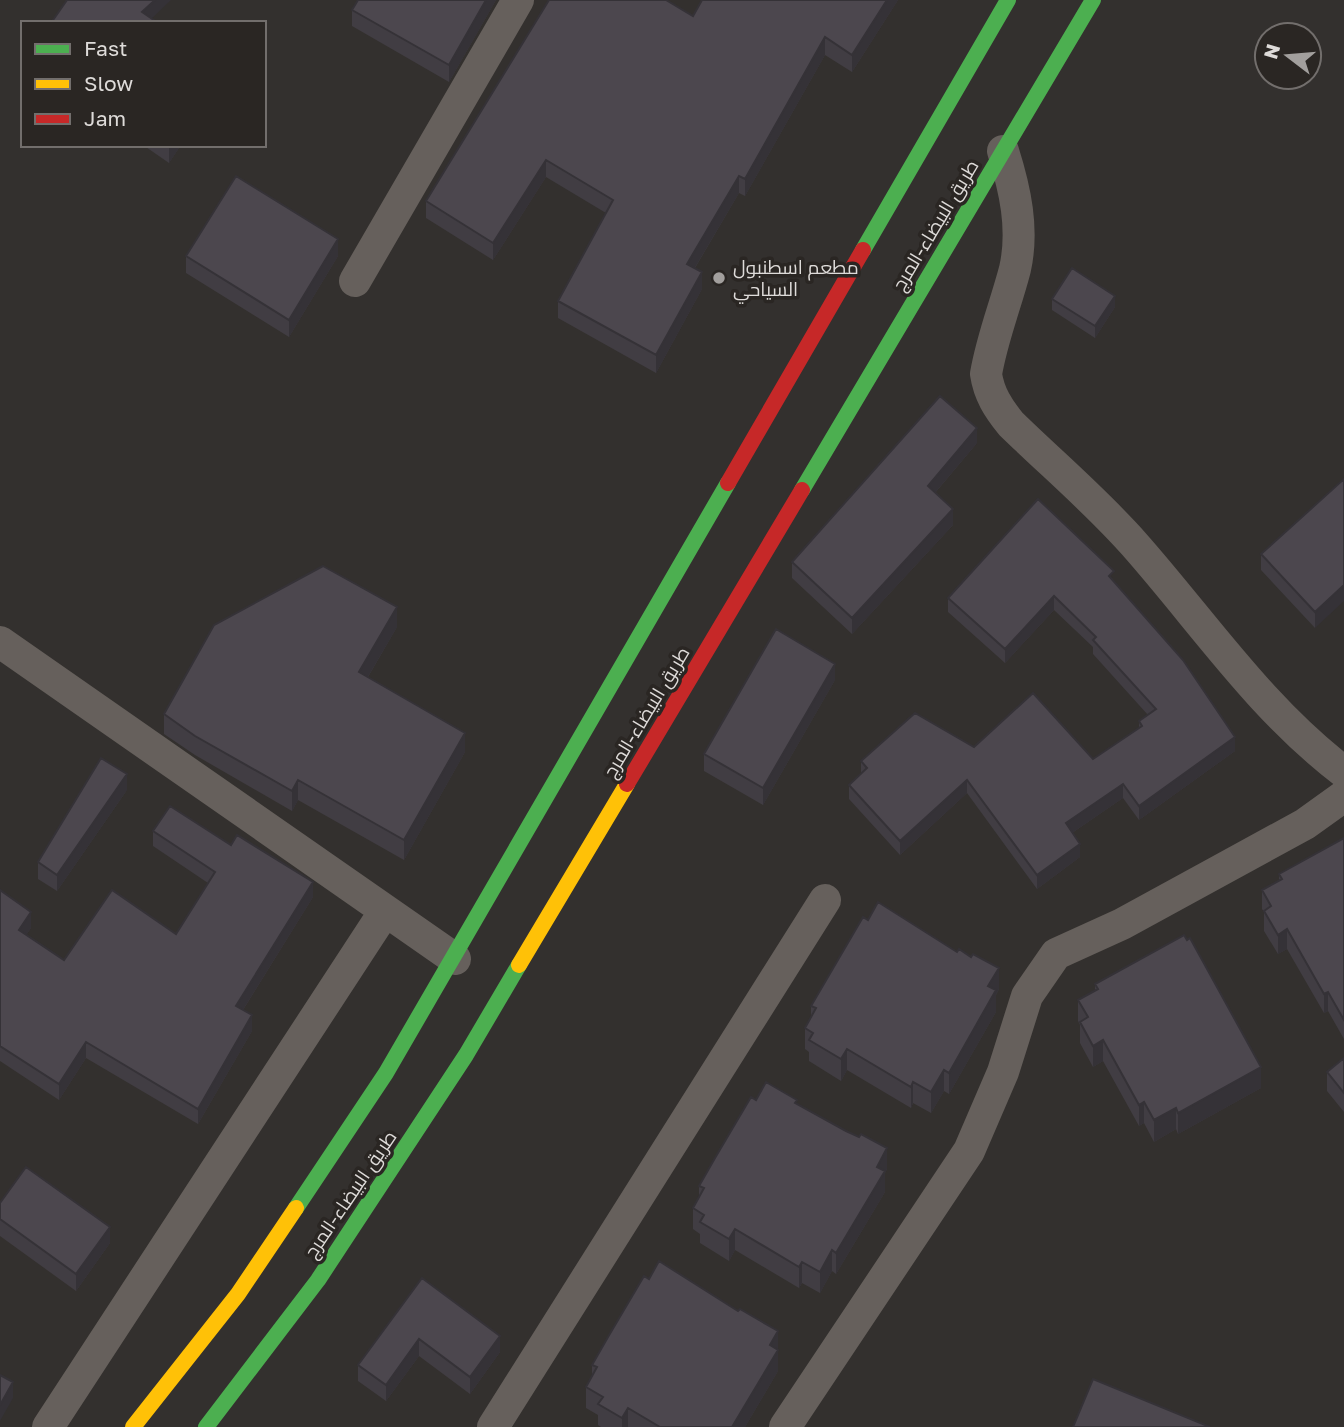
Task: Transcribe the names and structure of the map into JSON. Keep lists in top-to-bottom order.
{
  "streets": {
    "highway": ["طريق البيضاء-المرج"]
  },
  "places": ["مطعم اسطنبول السياحي"],
  "legend": ["Fast", "Slow", "Jam"],
  "north": "left"
}
